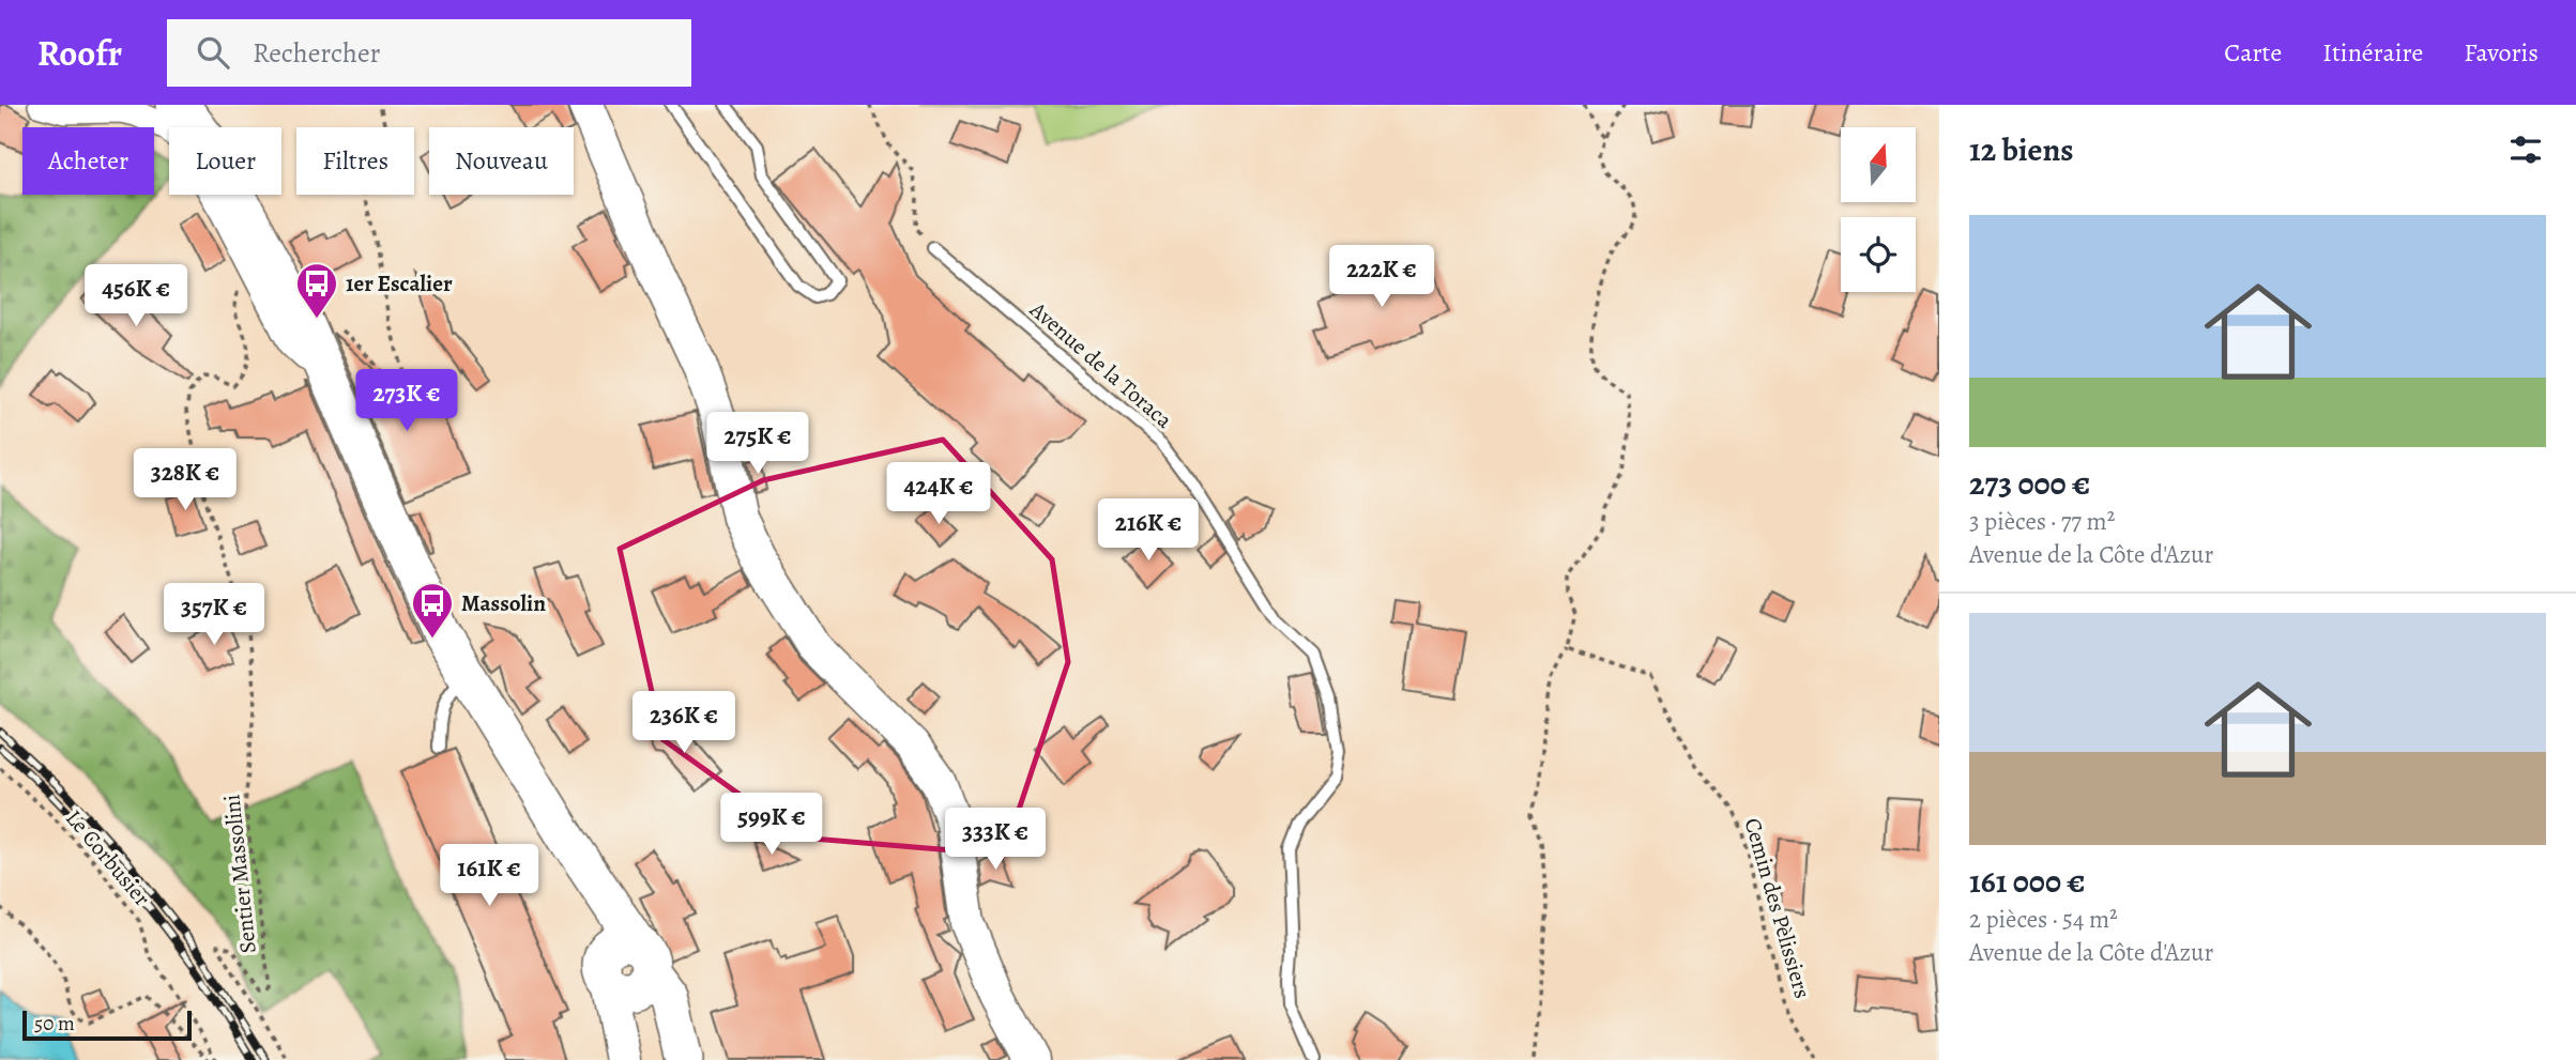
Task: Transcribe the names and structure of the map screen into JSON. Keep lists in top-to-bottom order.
{
  "streets": {
    "lane": ["Avenue de la Toraca"],
    "path": ["Le Corbusier", "Sentier Massolini", "Cemin des Pèlissiers"]
  },
  "places": {
    "bus stop": ["1er Escalier", "Massolin"]
  },
  "scale_bar": "50 m",
  "north": "top",
  "page": {
    "header": "Roofr",
    "search": "Rechercher",
    "nav": ["Carte", "Itinéraire", "Favoris"],
    "heading": "12 biens",
    "chip": [
      "Acheter",
      "Louer",
      "Filtres",
      "Nouveau"
    ],
    "list": [
      {
        "name": "273 000 €",
        "note": "3 pièces · 77 m² · Avenue de la Côte d'Azur"
      },
      {
        "name": "161 000 €",
        "note": "2 pièces · 54 m² · Avenue de la Côte d'Azur"
      }
    ],
    "price": [
      "222K €",
      "456K €",
      "273K €",
      "275K €",
      "328K €",
      "424K €",
      "216K €",
      "357K €",
      "236K €",
      "599K €",
      "333K €",
      "161K €"
    ],
    "scale": "50 m"
  }
}
